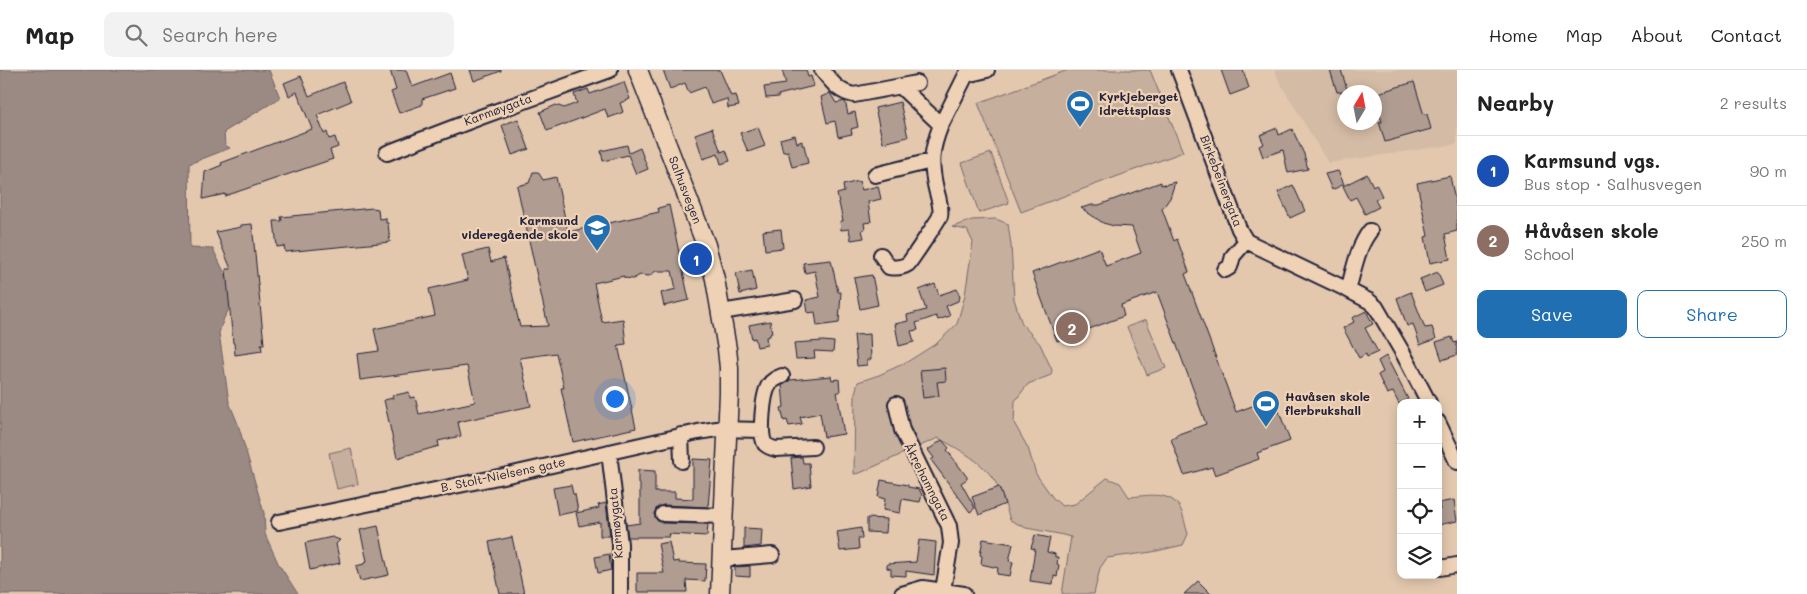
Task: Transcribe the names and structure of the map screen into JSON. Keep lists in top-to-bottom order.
{
  "streets": {
    "main road": ["Salhusvegen"],
    "street": [
      "Karmøygata",
      "Birkebeinergata",
      "B. Stolt-Nielsens gate",
      "Åkrehamngata"
    ]
  },
  "crossings": [
    ["Karmøygata", "B. Stolt-Nielsens gate"],
    ["Salhusvegen", "B. Stolt-Nielsens gate"]
  ],
  "places": {
    "sports": ["Kyrkjeberget idrettsplass", "Havåsen skole flerbrukshall"],
    "school or university": ["Karmsund videregående skole"]
  },
  "north": "top",
  "page": {
    "header": "Map",
    "search": "Search here",
    "nav": [
      "Home",
      "Map",
      "About",
      "Contact"
    ],
    "heading": ["Nearby", "2 results"],
    "list": [
      {
        "mark": "1",
        "name": "Karmsund vgs.",
        "note": "Bus stop · Salhusvegen",
        "value": "90 m"
      },
      {
        "mark": "2",
        "name": "Håvåsen skole",
        "note": "School",
        "value": "250 m"
      }
    ],
    "pins": ["1", "2"],
    "buttons": ["Save", "Share"],
    "map_buttons": ["+", "−"]
  }
}
